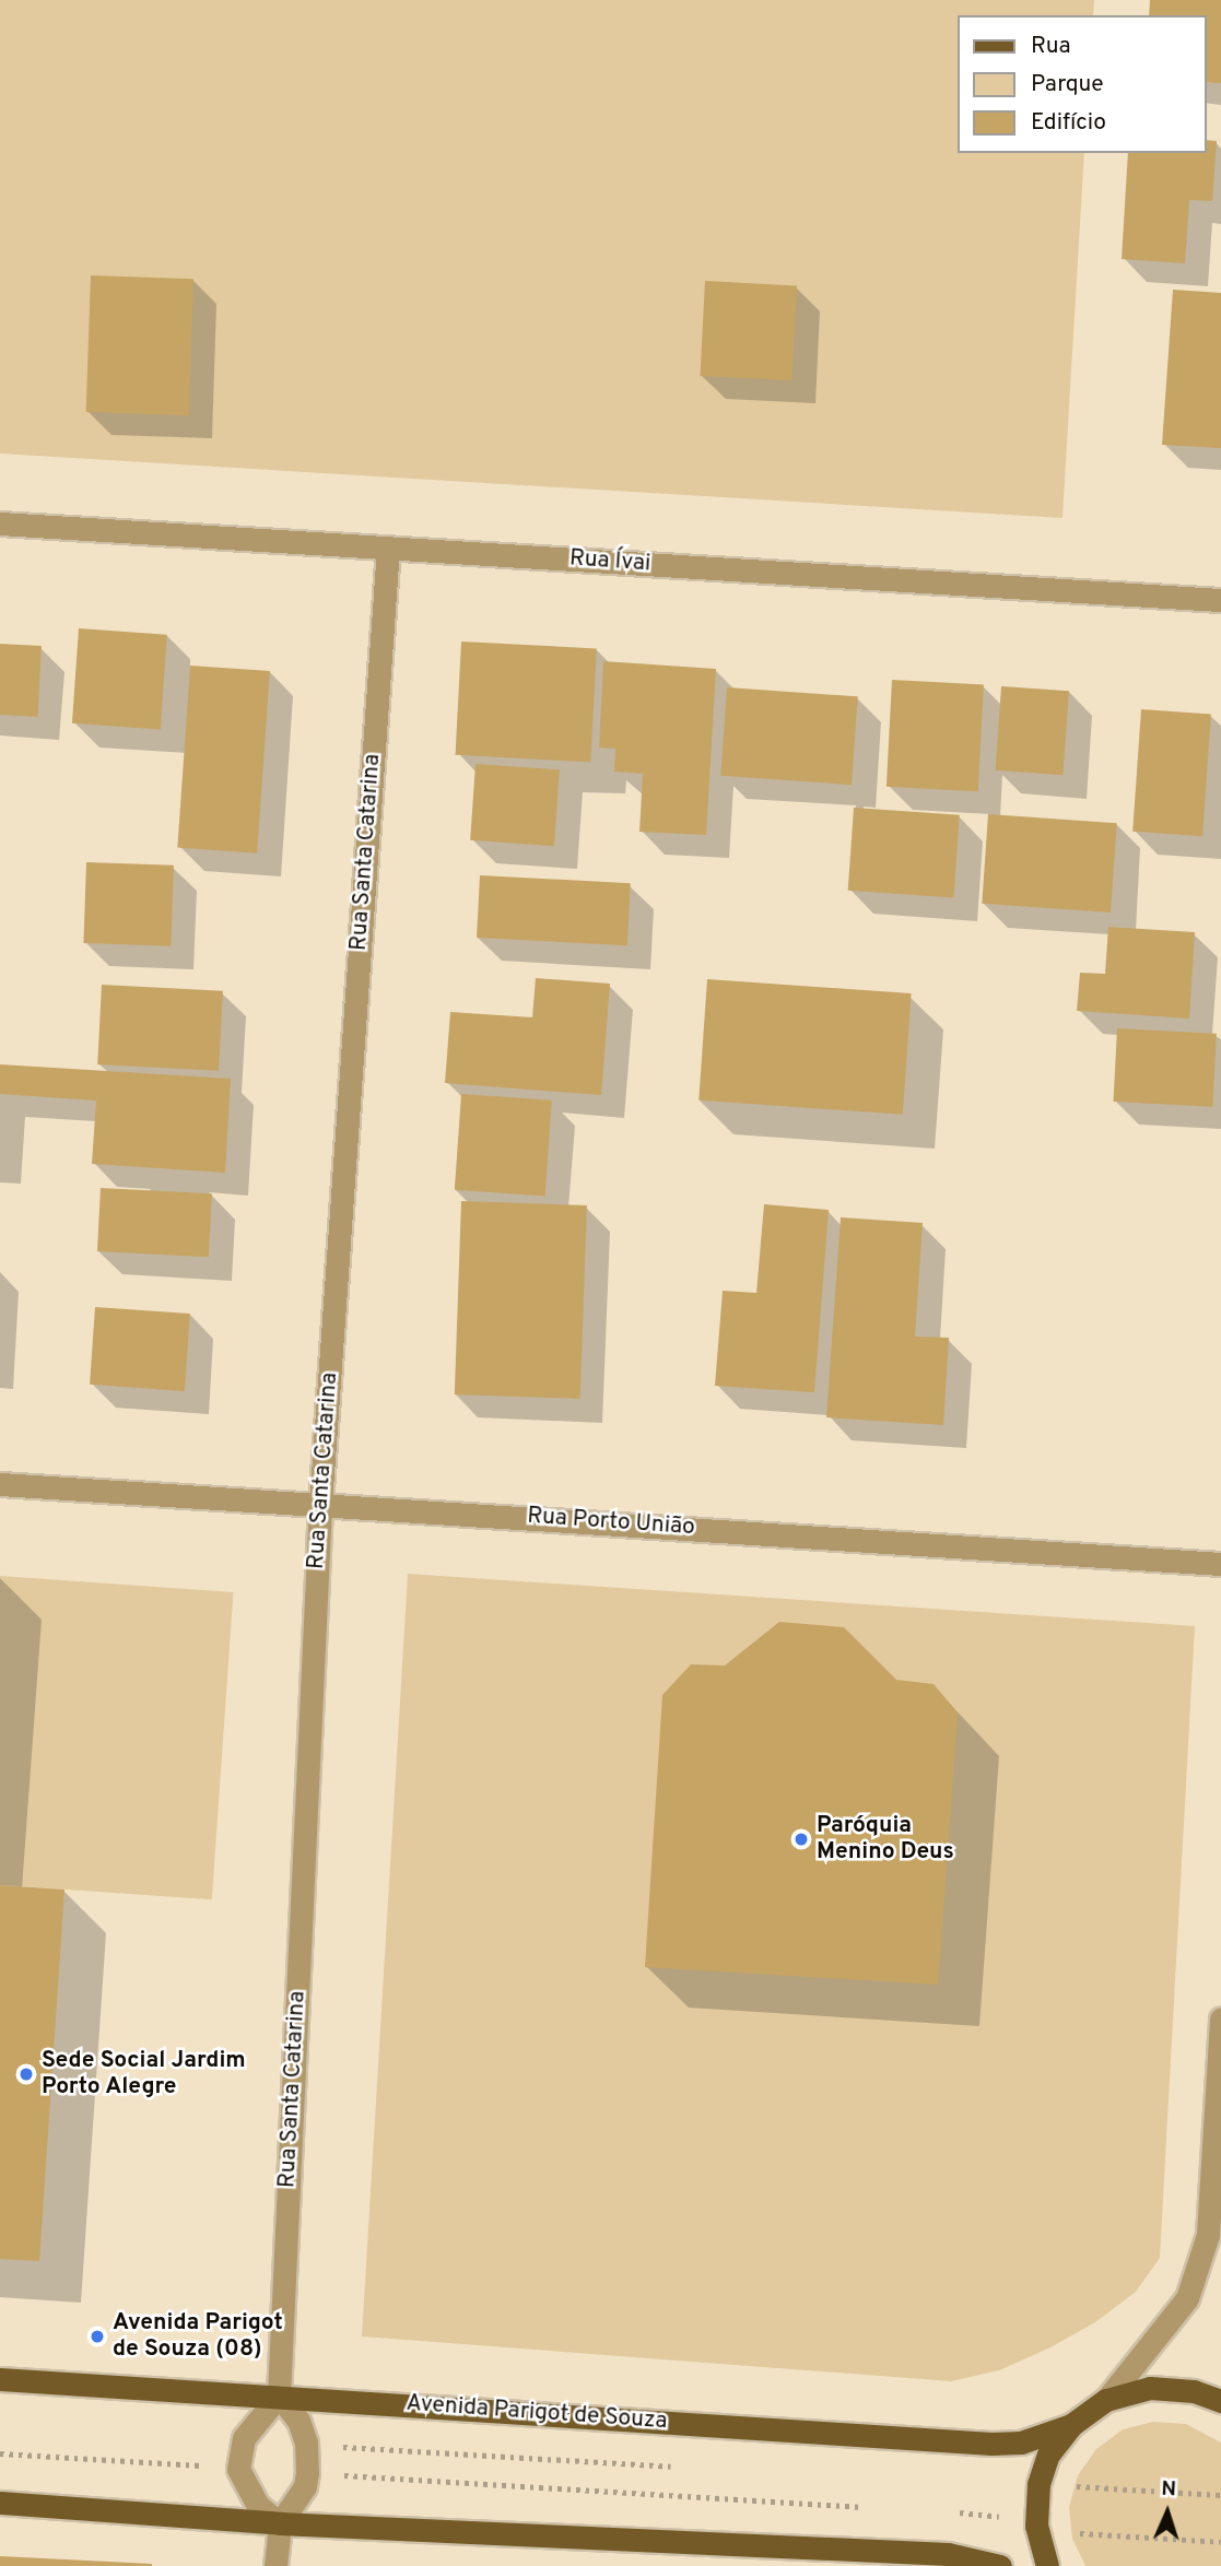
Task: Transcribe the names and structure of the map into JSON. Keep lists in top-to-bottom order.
{
  "streets": {
    "main road": ["Avenida Parigot de Souza"],
    "street": ["Rua Ívai", "Rua Santa Catarina", "Rua Porto União"]
  },
  "crossings": [
    ["Rua Ívai", "Rua Santa Catarina"],
    ["Rua Santa Catarina", "Rua Porto União"],
    ["Rua Santa Catarina", "Avenida Parigot de Souza"]
  ],
  "places": ["Paróquia Menino Deus", "Sede Social Jardim Porto Alegre", "Avenida Parigot de Souza (08)"],
  "legend": ["Rua", "Parque", "Edifício"],
  "north": "top"
}
